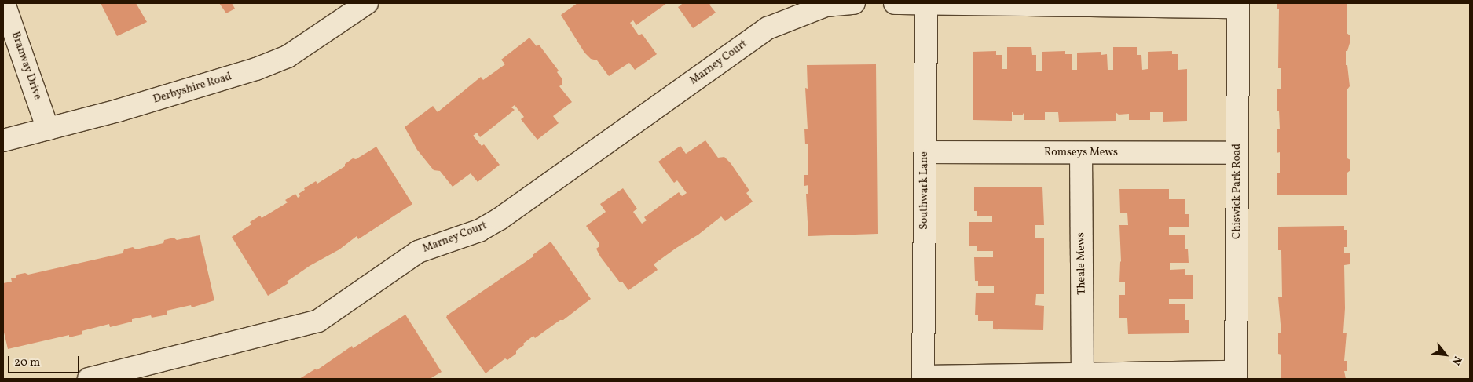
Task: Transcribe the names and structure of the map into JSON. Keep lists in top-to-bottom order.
{
  "streets": {
    "street": [
      "Marney Court",
      "Branway Drive",
      "Derbyshire Road",
      "Romseys Mews",
      "Southwark Lane",
      "Chiswick Park Road",
      "Theale Mews"
    ]
  },
  "crossings": [
    ["Branway Drive", "Derbyshire Road"],
    ["Romseys Mews", "Southwark Lane"],
    ["Romseys Mews", "Chiswick Park Road"],
    ["Romseys Mews", "Theale Mews"]
  ],
  "scale_bar": "20 m",
  "north": "bottom right"
}
